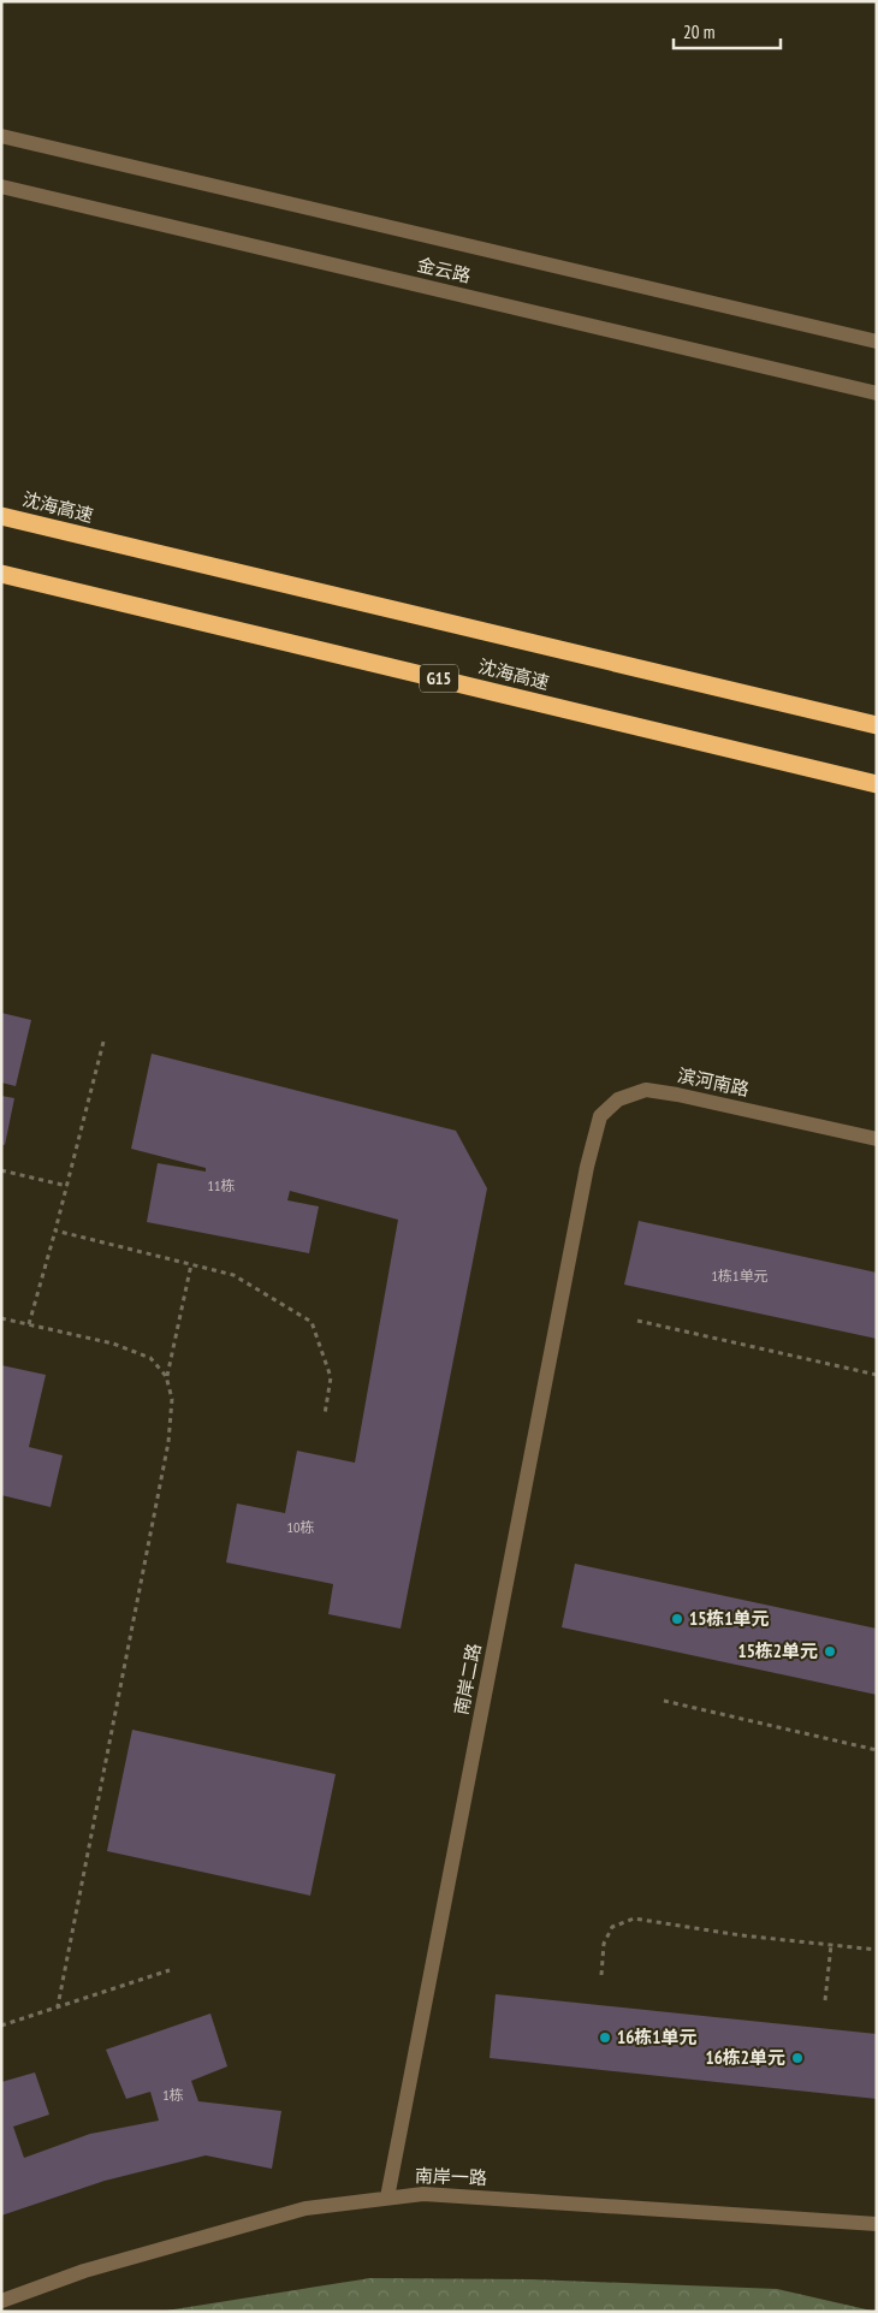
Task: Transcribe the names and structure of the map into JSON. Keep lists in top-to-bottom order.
{
  "streets": {
    "highway": ["沈海高速", "G15"],
    "street": [
      "金云路",
      "滨河南路",
      "南岸二路",
      "南岸一路"
    ]
  },
  "crossings": [
    ["滨河南路", "南岸二路"],
    ["南岸二路", "南岸一路"]
  ],
  "places": [
    "15栋1单元",
    "15栋2单元",
    "16栋1单元",
    "16栋2单元"
  ],
  "house_numbers": [
    "11栋",
    "1栋1单元",
    "10栋",
    "1栋"
  ],
  "scale_bar": "20 m"
}
